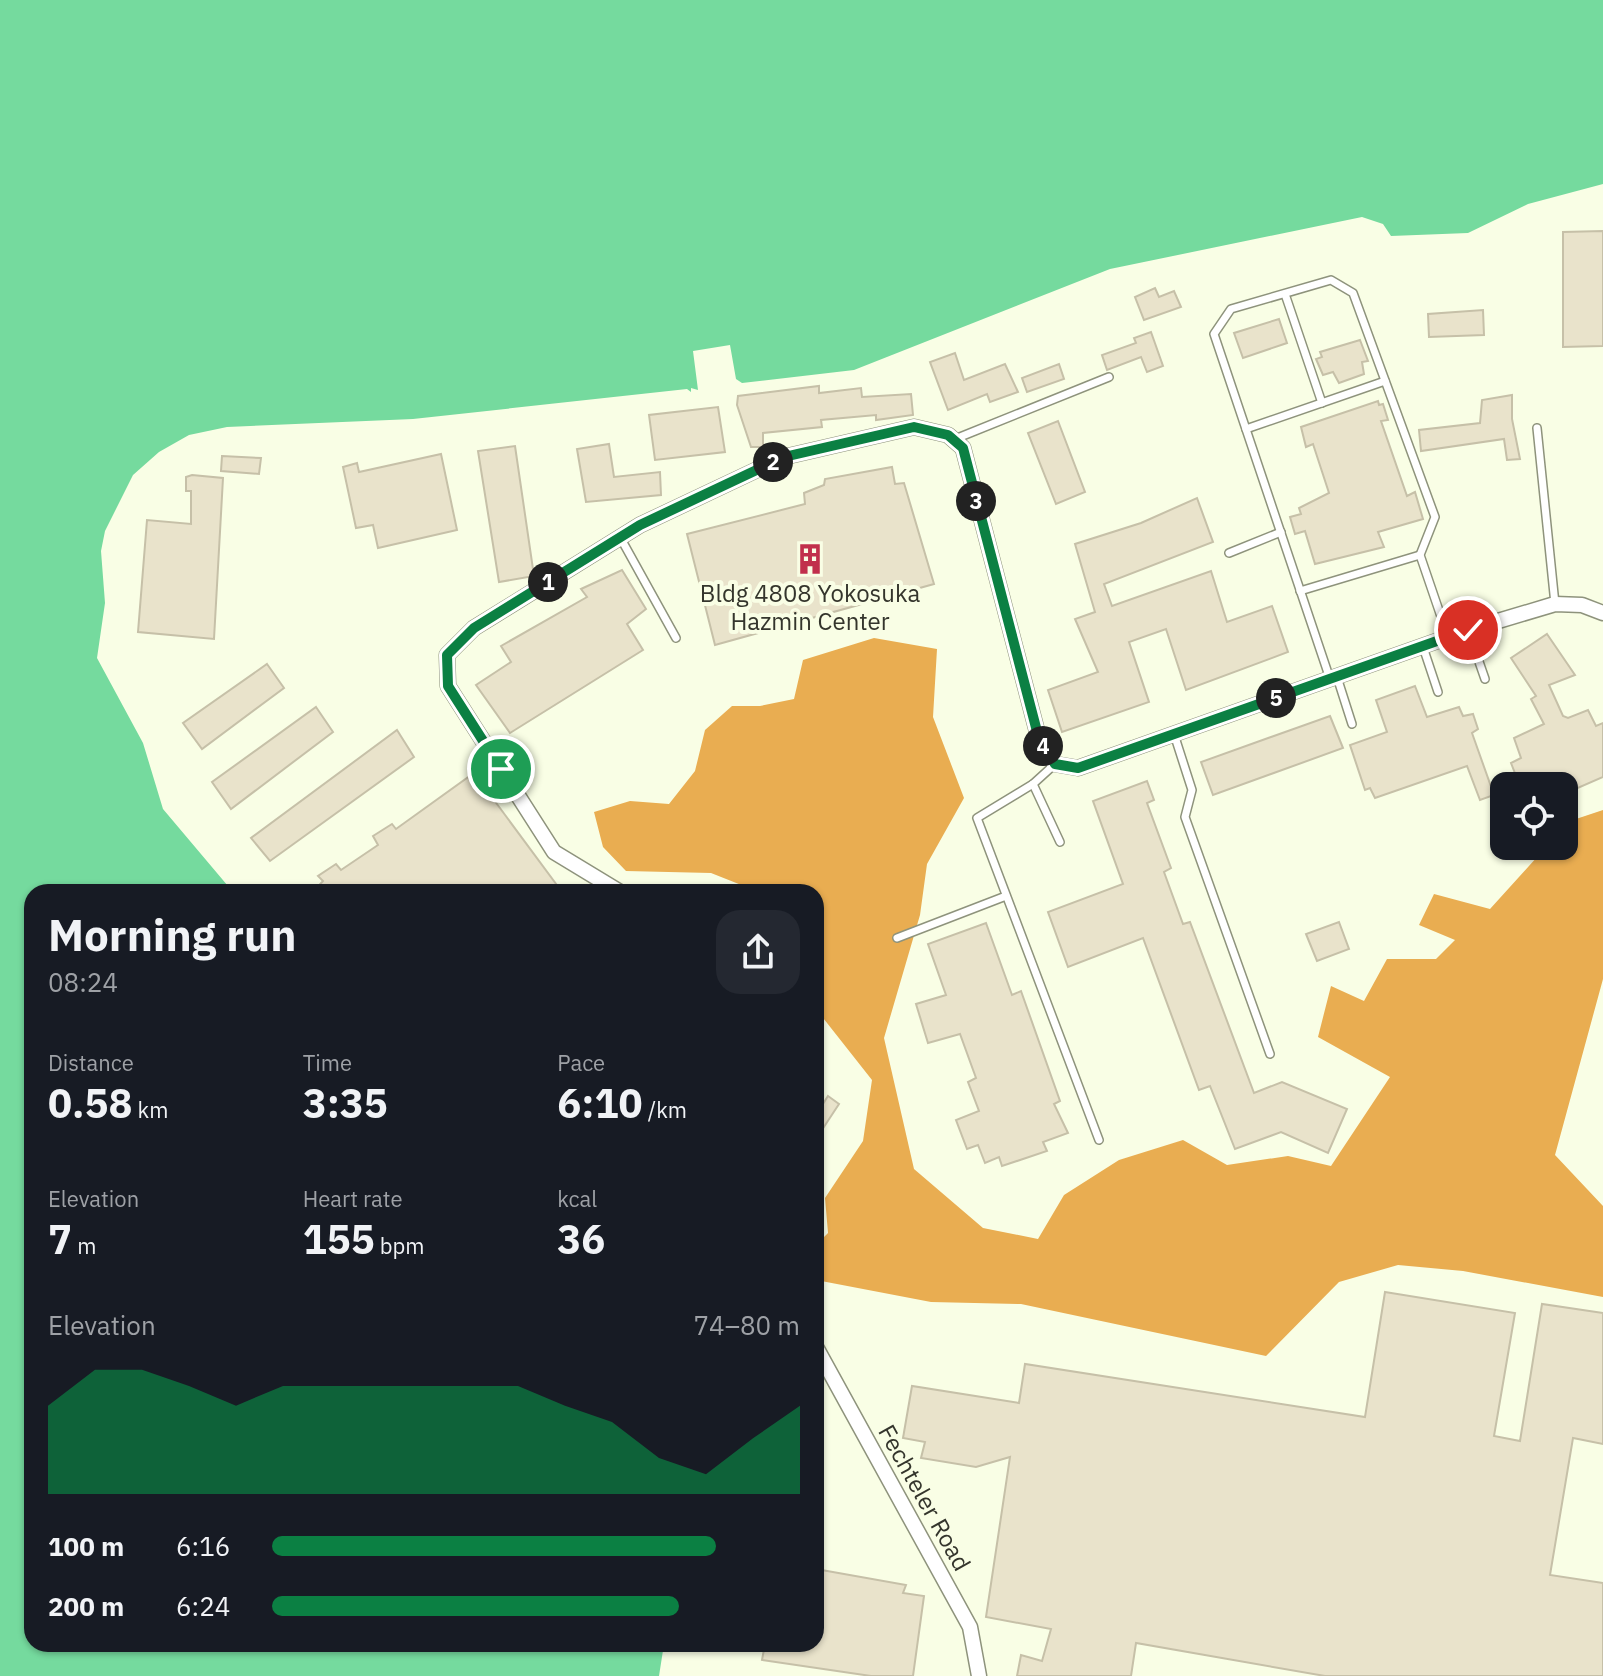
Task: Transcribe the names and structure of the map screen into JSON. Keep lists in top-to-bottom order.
{
  "streets": {
    "street": ["Fechteler Road"]
  },
  "places": {
    "building": ["Bldg 4808 Yokosuka Hazmin Center"]
  },
  "page": {
    "pins": [
      "2",
      "3",
      "1",
      "5",
      "4"
    ],
    "heading": ["Morning run", "08:24"],
    "stats": [
      ["Distance", "0.58 km"],
      ["Time", "3:35"],
      ["Pace", "6:10 /km"],
      ["Elevation", "7 m"],
      ["Heart rate", "155 bpm"],
      ["kcal", "36"]
    ],
    "chart": ["Elevation", "74–80 m"],
    "list": [
      {
        "name": "100 m",
        "note": "6:16"
      },
      {
        "name": "200 m",
        "note": "6:24"
      }
    ]
  }
}
